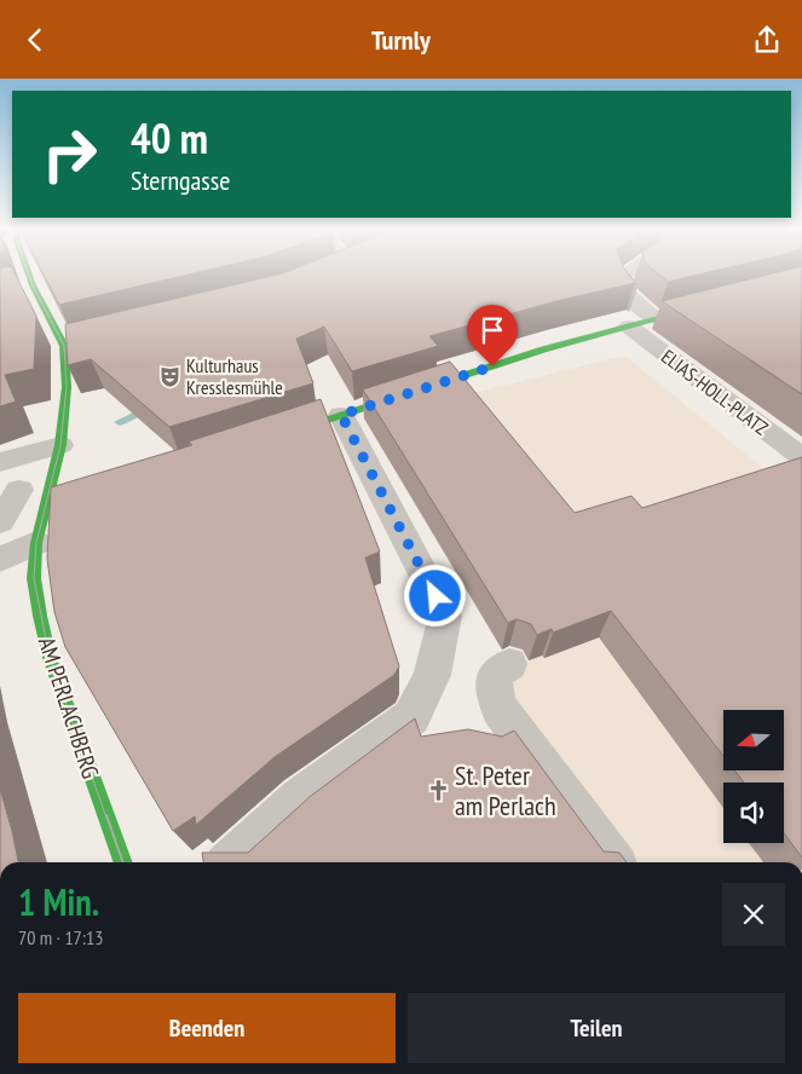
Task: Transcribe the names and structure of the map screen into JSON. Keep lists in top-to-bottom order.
{
  "streets": {
    "street": ["ELIAS-HOLL-PLATZ", "AM PERLACHBERG"]
  },
  "places": {
    "theatre": ["Kulturhaus Kresslesmühle"],
    "church": ["St. Peter am Perlach"]
  },
  "north": "left",
  "page": {
    "header": "Turnly",
    "turn": ["40 m", "Sterngasse"],
    "heading": ["1 Min.", "70 m · 17:13"],
    "buttons": ["Beenden", "Teilen"]
  }
}
